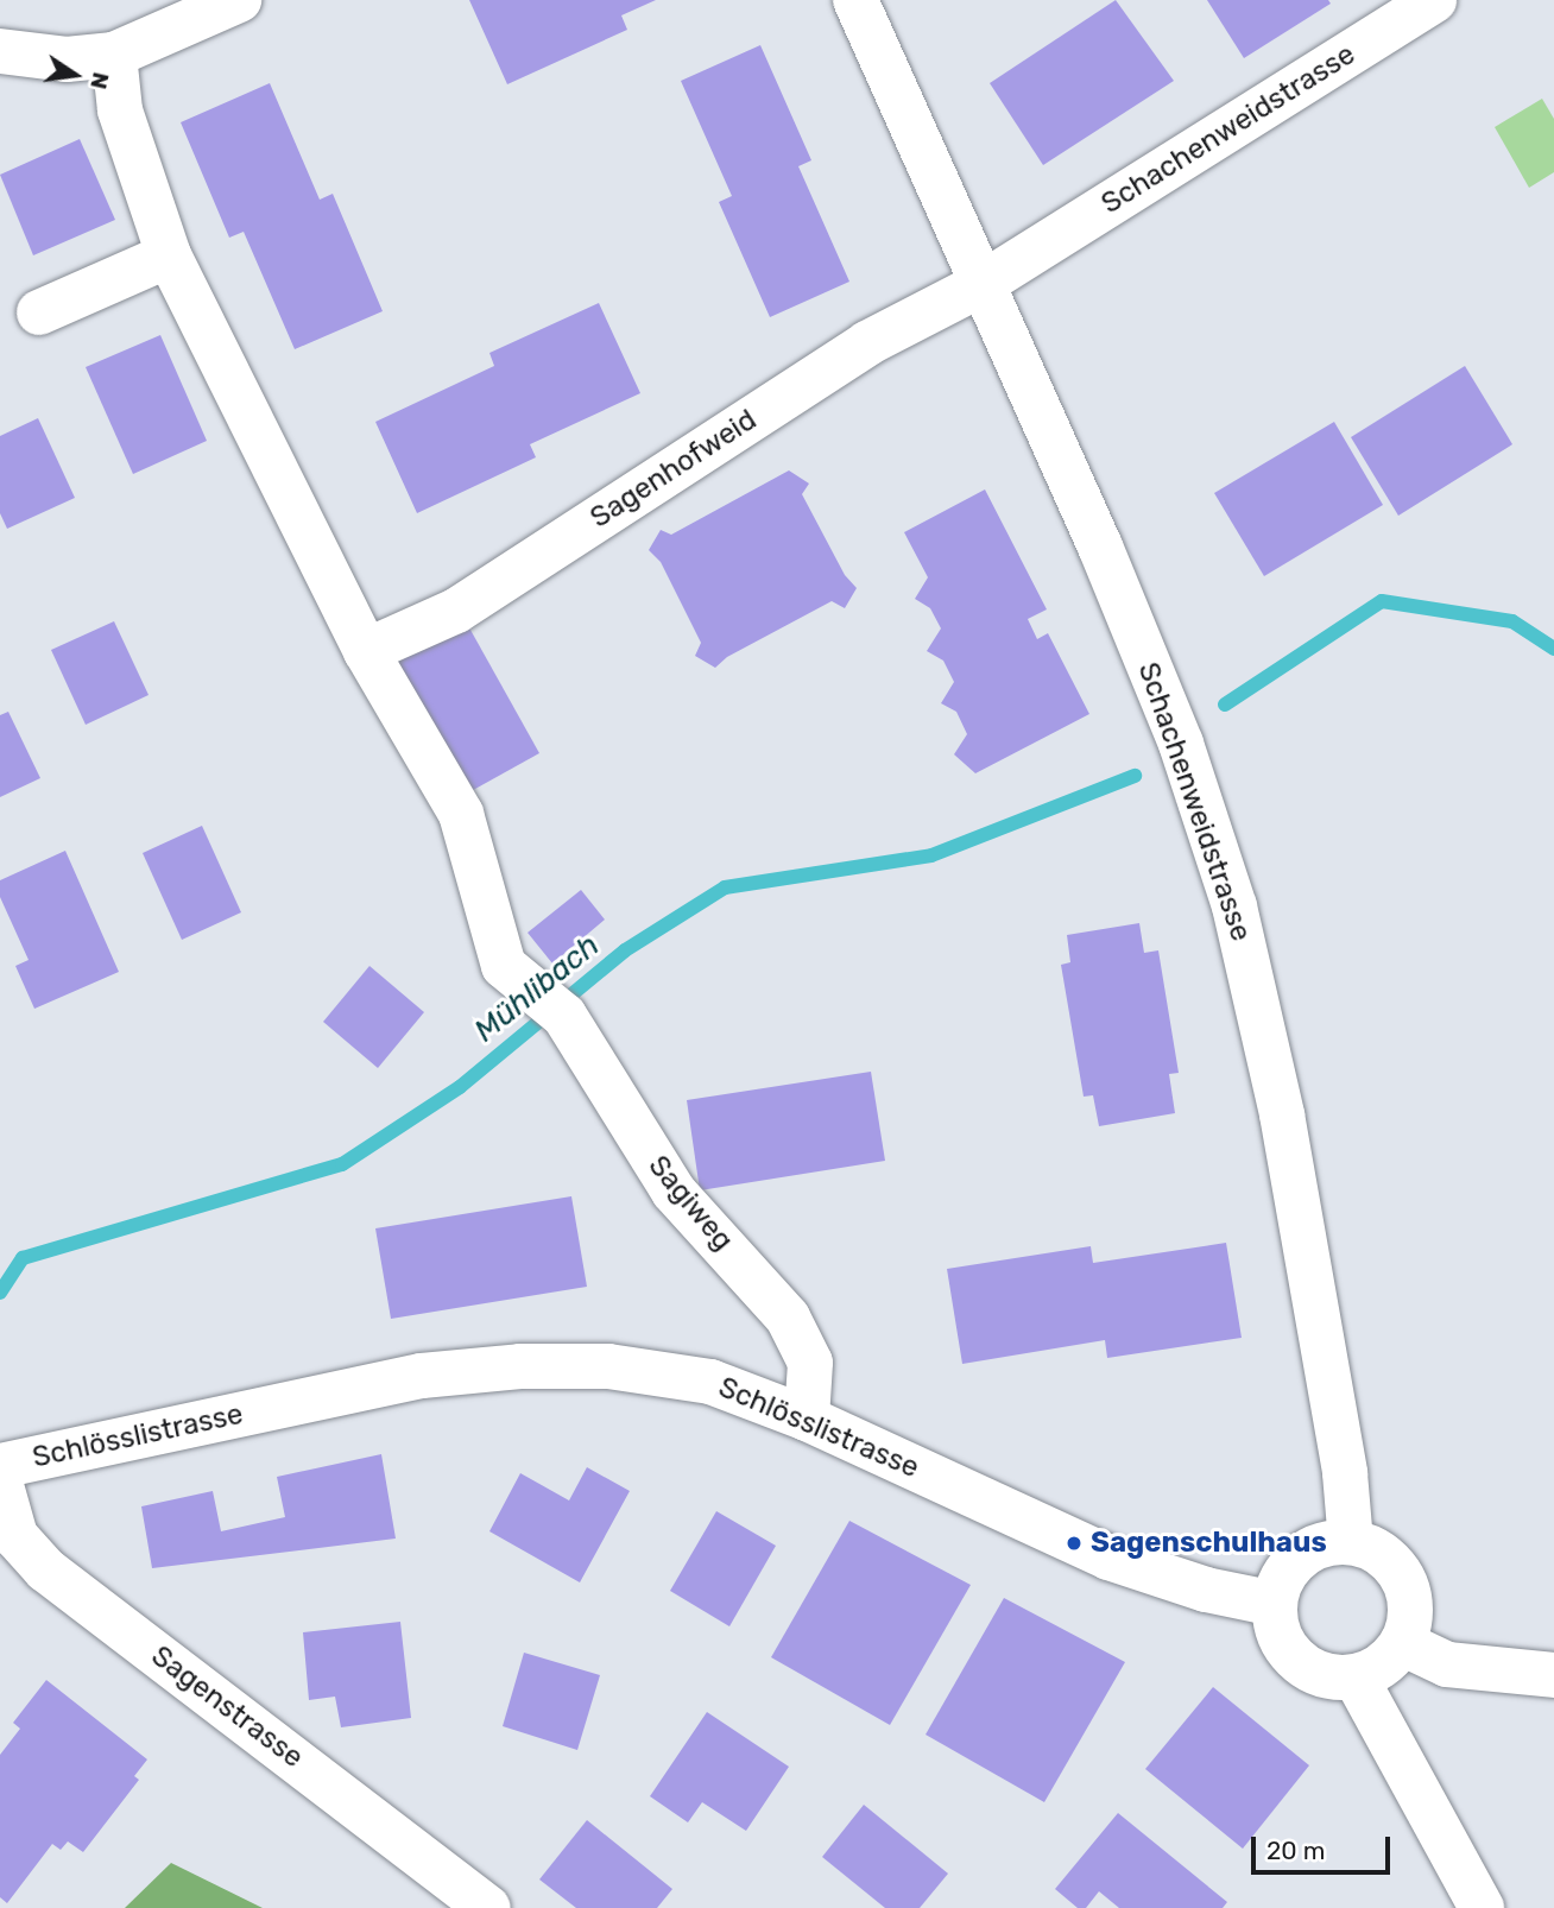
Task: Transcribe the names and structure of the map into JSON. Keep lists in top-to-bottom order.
{
  "streets": {
    "street": [
      "Schachenweidstrasse",
      "Sagenhofweid",
      "Sagiweg",
      "Schlösslistrasse",
      "Sagenstrasse"
    ]
  },
  "crossings": [
    ["Schachenweidstrasse", "Sagenhofweid"],
    ["Schachenweidstrasse", "Schlösslistrasse"],
    ["Sagenhofweid", "Sagiweg"],
    ["Sagiweg", "Schlösslistrasse"]
  ],
  "water": ["Mühlibach"],
  "places": ["Sagenschulhaus"],
  "scale_bar": "20 m",
  "north": "right"
}
